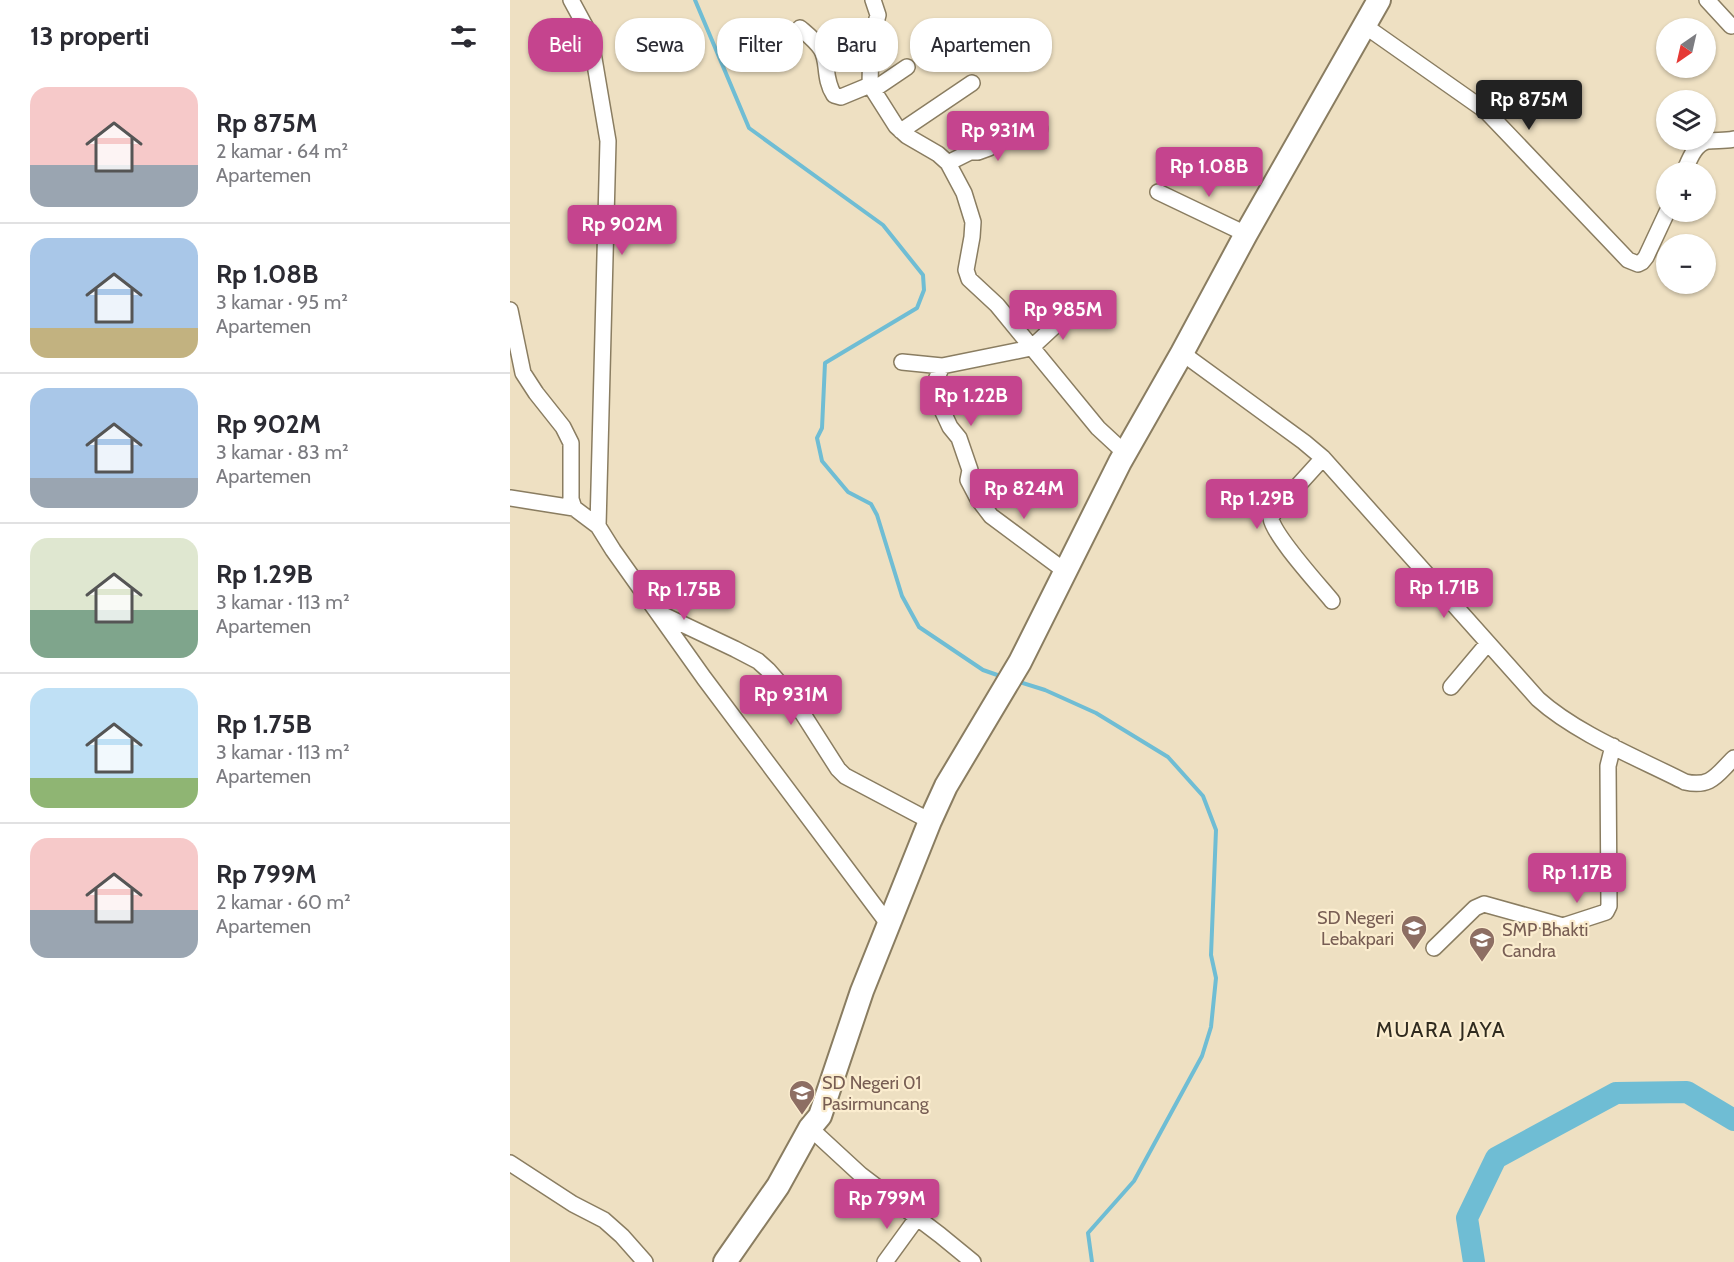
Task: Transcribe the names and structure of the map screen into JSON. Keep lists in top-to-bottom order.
{
  "districts": ["MUARA JAYA"],
  "places": {
    "school or university": ["SD Negeri Lebakpari", "SMP Bhakti Candra", "SD Negeri 01 Pasirmuncang"]
  },
  "north": "bottom left",
  "page": {
    "heading": "13 properti",
    "map_buttons": ["+", "−"],
    "chip": [
      "Beli",
      "Sewa",
      "Filter",
      "Baru",
      "Apartemen"
    ],
    "list": [
      {
        "name": "Rp 875M",
        "note": "2 kamar · 64 m² · Apartemen"
      },
      {
        "name": "Rp 1.08B",
        "note": "3 kamar · 95 m² · Apartemen"
      },
      {
        "name": "Rp 902M",
        "note": "3 kamar · 83 m² · Apartemen"
      },
      {
        "name": "Rp 1.29B",
        "note": "3 kamar · 113 m² · Apartemen"
      },
      {
        "name": "Rp 1.75B",
        "note": "3 kamar · 113 m² · Apartemen"
      },
      {
        "name": "Rp 799M",
        "note": "2 kamar · 60 m² · Apartemen"
      }
    ],
    "price": [
      "Rp 875M",
      "Rp 931M",
      "Rp 1.08B",
      "Rp 902M",
      "Rp 985M",
      "Rp 1.22B",
      "Rp 824M",
      "Rp 1.29B",
      "Rp 1.71B",
      "Rp 1.75B",
      "Rp 931M",
      "Rp 1.17B",
      "Rp 799M"
    ]
  }
}
